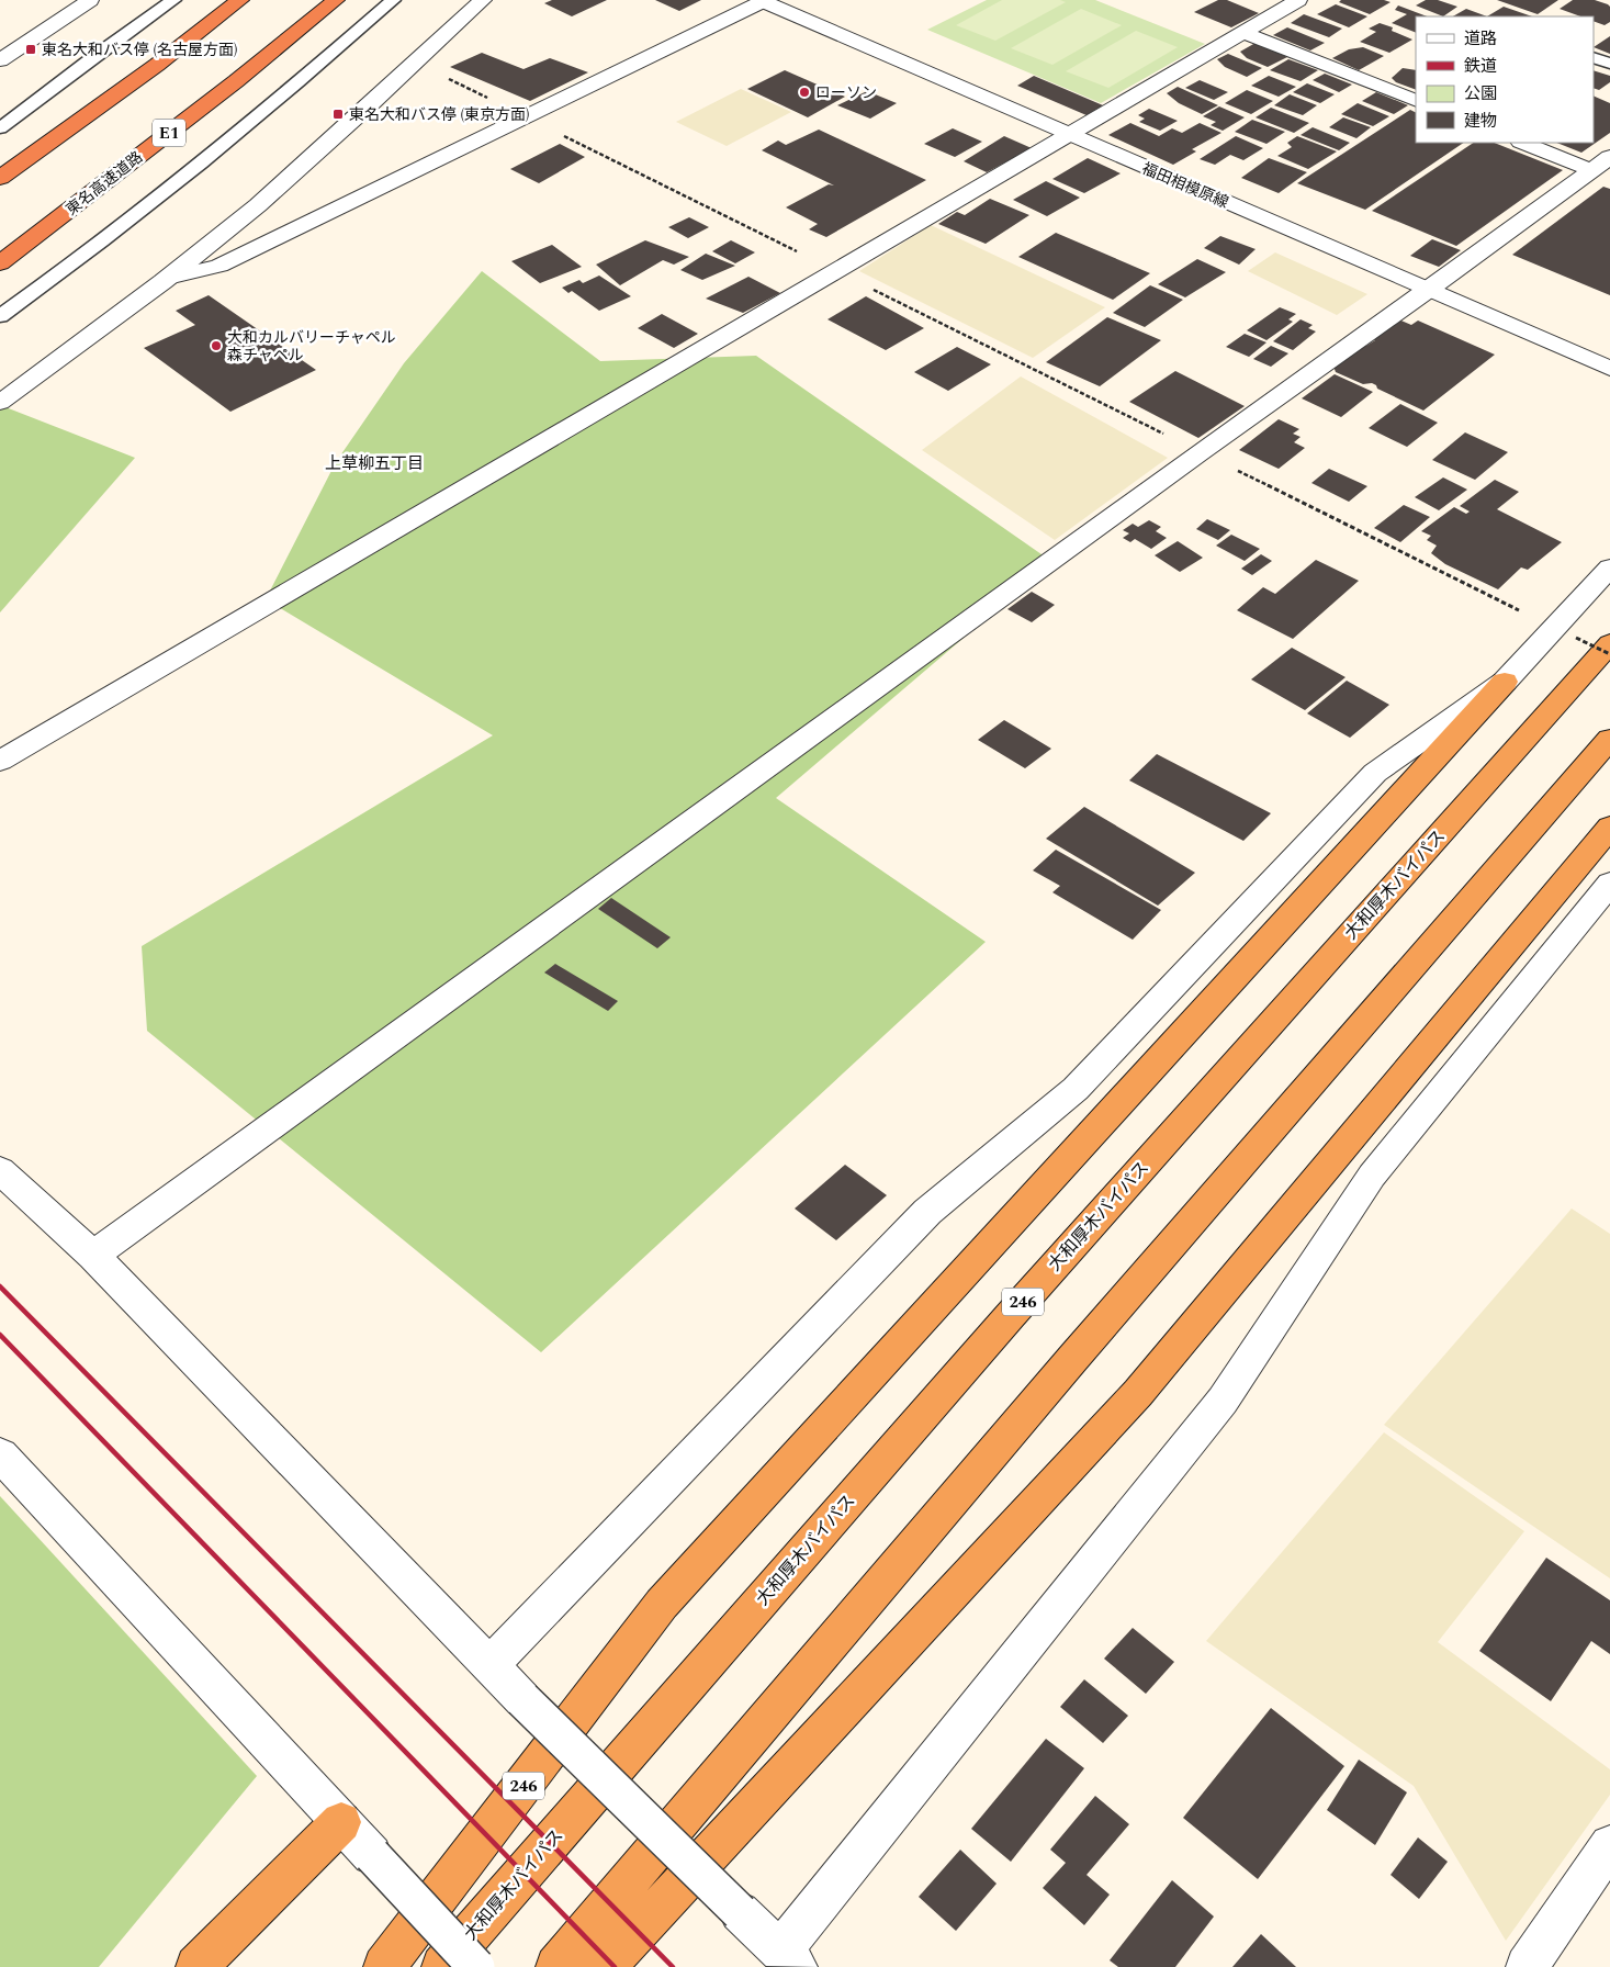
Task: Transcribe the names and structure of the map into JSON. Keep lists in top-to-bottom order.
{
  "streets": {
    "highway": [
      "E1",
      "東名高速道路",
      "大和厚木バイパス",
      "246"
    ],
    "street": ["福田相模原線"]
  },
  "districts": ["上草柳五丁目"],
  "places": {
    "transit": ["東名大和バス停 (名古屋方面)", "東名大和バス停 (東京方面)"],
    "other": ["ローソン", "大和カルバリーチャペル 森チャペル"]
  },
  "legend": [
    "道路",
    "鉄道",
    "公園",
    "建物"
  ]
}
